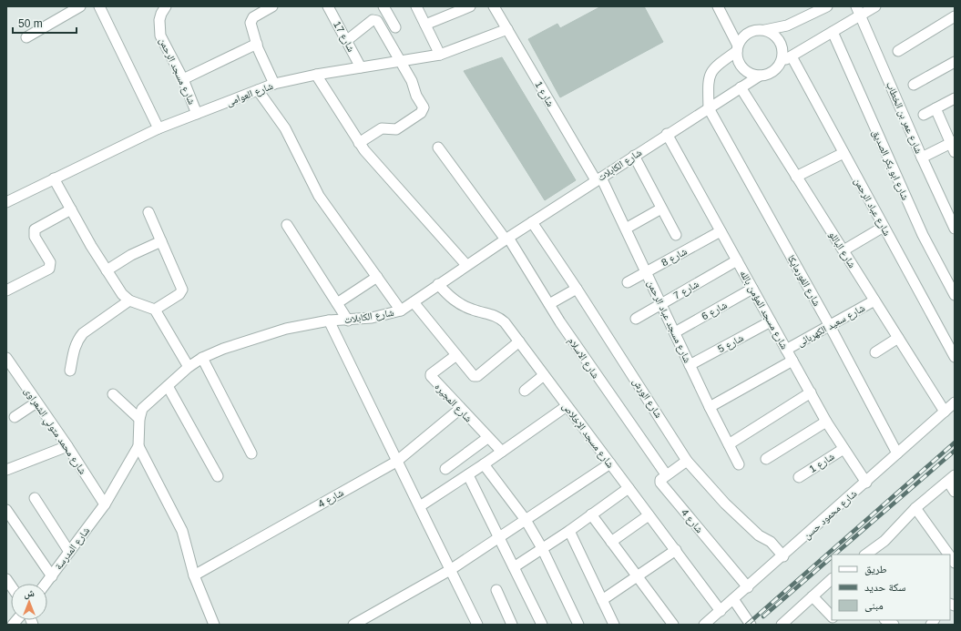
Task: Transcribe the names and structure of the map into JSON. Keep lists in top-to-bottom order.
{
  "streets": {
    "street": [
      "شارع 17",
      "شارع مسجد الرحمن",
      "شارع العوامى",
      "شارع 1",
      "شارع عمر بن الخطاب",
      "شارع الكابلات",
      "شارع ابو بكر الصديق",
      "شارع عباد الرحمن",
      "شارع الباللو",
      "شارع 8",
      "شارع الفورمايكا",
      "شارع 7",
      "شارع مسجد المؤمن بالله",
      "شارع 6",
      "شارع مسجد عباد الرحمن",
      "شارع سعيد الكهربائى",
      "شارع 5",
      "شارع الاسلام",
      "شارع الورش",
      "شارع المجيره",
      "شارع محمد متولي الشعراوى",
      "شارع مسجد الإخلاص",
      "شارع 4",
      "شارع محمود حسن",
      "شارع المدرسة"
    ]
  },
  "crossings": [
    ["شارع 17", "شارع العوامى"],
    ["شارع مسجد الرحمن", "شارع العوامى"],
    ["شارع العوامى", "شارع 1"],
    ["شارع 1", "شارع الكابلات"],
    ["شارع 1", "شارع مسجد المؤمن بالله"],
    ["شارع 1", "شارع مسجد عباد الرحمن"],
    ["شارع الكابلات", "شارع الباللو"],
    ["شارع الكابلات", "شارع الفورمايكا"],
    ["شارع الكابلات", "شارع مسجد المؤمن بالله"],
    ["شارع الكابلات", "شارع مسجد عباد الرحمن"],
    ["شارع الكابلات", "شارع الاسلام"],
    ["شارع الكابلات", "شارع الورش"],
    ["شارع الكابلات", "شارع محمد متولي الشعراوى"],
    ["شارع الكابلات", "شارع مسجد الإخلاص"],
    ["شارع الكابلات", "شارع المدرسة"],
    ["شارع الباللو", "شارع سعيد الكهربائى"],
    ["شارع الباللو", "شارع محمود حسن"],
    ["شارع 8", "شارع مسجد المؤمن بالله"],
    ["شارع 8", "شارع مسجد عباد الرحمن"],
    ["شارع الفورمايكا", "شارع سعيد الكهربائى"],
    ["شارع الفورمايكا", "شارع محمود حسن"],
    ["شارع 7", "شارع مسجد المؤمن بالله"],
    ["شارع 7", "شارع مسجد عباد الرحمن"],
    ["شارع مسجد المؤمن بالله", "شارع 6"],
    ["شارع مسجد المؤمن بالله", "شارع سعيد الكهربائى"],
    ["شارع مسجد المؤمن بالله", "شارع 5"],
    ["شارع مسجد المؤمن بالله", "شارع محمود حسن"],
    ["شارع 6", "شارع مسجد عباد الرحمن"],
    ["شارع مسجد عباد الرحمن", "شارع 5"],
    ["شارع الاسلام", "شارع 4"],
    ["شارع الورش", "شارع محمود حسن"],
    ["شارع المجيره", "شارع 4"],
    ["شارع محمد متولي الشعراوى", "شارع المدرسة"],
    ["شارع مسجد الإخلاص", "شارع محمود حسن"],
    ["شارع 4", "شارع محمود حسن"]
  ],
  "legend": ["طريق", "سكة حديد", "مبنى"],
  "scale_bar": "50 m",
  "north": "top"
}
